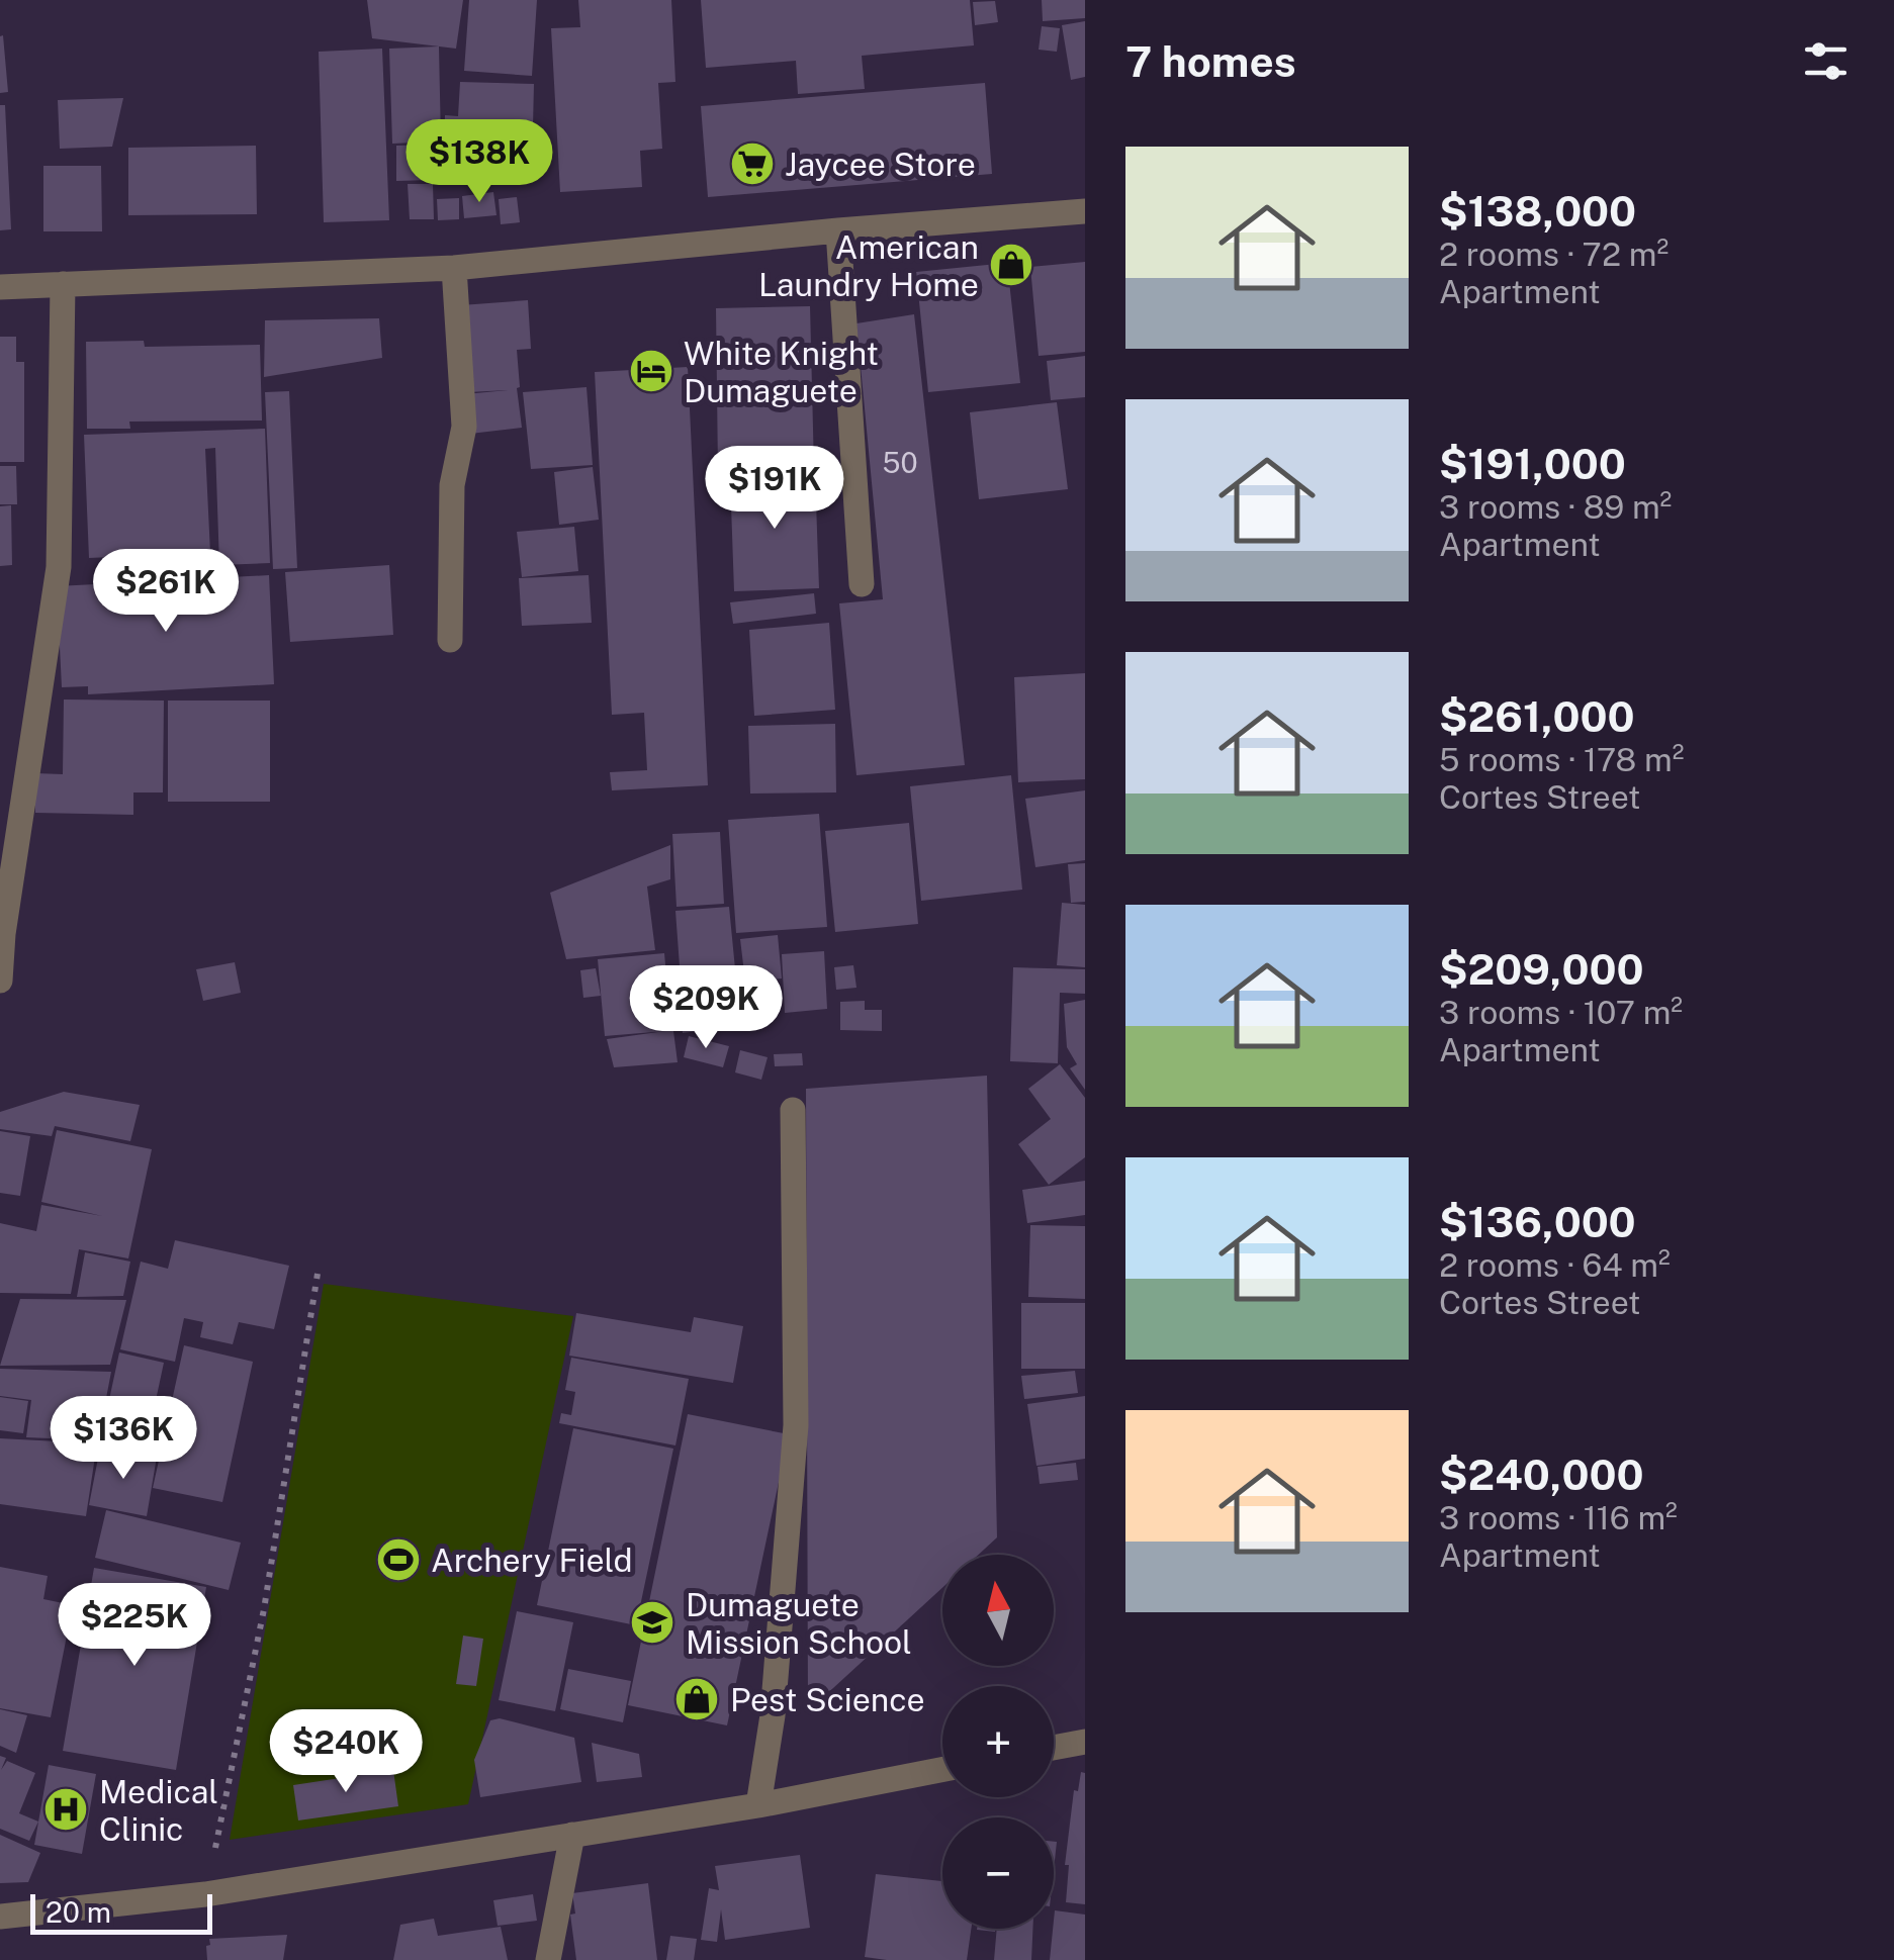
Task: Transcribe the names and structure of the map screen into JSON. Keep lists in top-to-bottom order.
{
  "places": {
    "supermarket": ["Jaycee Store"],
    "shop": ["American Laundry Home", "Pest Science"],
    "hotel": ["White Knight Dumaguete"],
    "sports": ["Archery Field"],
    "school or university": ["Dumaguete Mission School"],
    "hospital": ["Medical Clinic"]
  },
  "house_numbers": ["50"],
  "scale_bar": "20 m",
  "north": "top",
  "page": {
    "heading": "7 homes",
    "price": [
      "$138K",
      "$191K",
      "$261K",
      "$209K",
      "$136K",
      "$225K",
      "$240K"
    ],
    "list": [
      {
        "name": "$138,000",
        "note": "2 rooms · 72 m² · Apartment"
      },
      {
        "name": "$191,000",
        "note": "3 rooms · 89 m² · Apartment"
      },
      {
        "name": "$261,000",
        "note": "5 rooms · 178 m² · Cortes Street"
      },
      {
        "name": "$209,000",
        "note": "3 rooms · 107 m² · Apartment"
      },
      {
        "name": "$136,000",
        "note": "2 rooms · 64 m² · Cortes Street"
      },
      {
        "name": "$240,000",
        "note": "3 rooms · 116 m² · Apartment"
      }
    ],
    "map_buttons": ["+", "−"],
    "scale": "20 m"
  }
}
